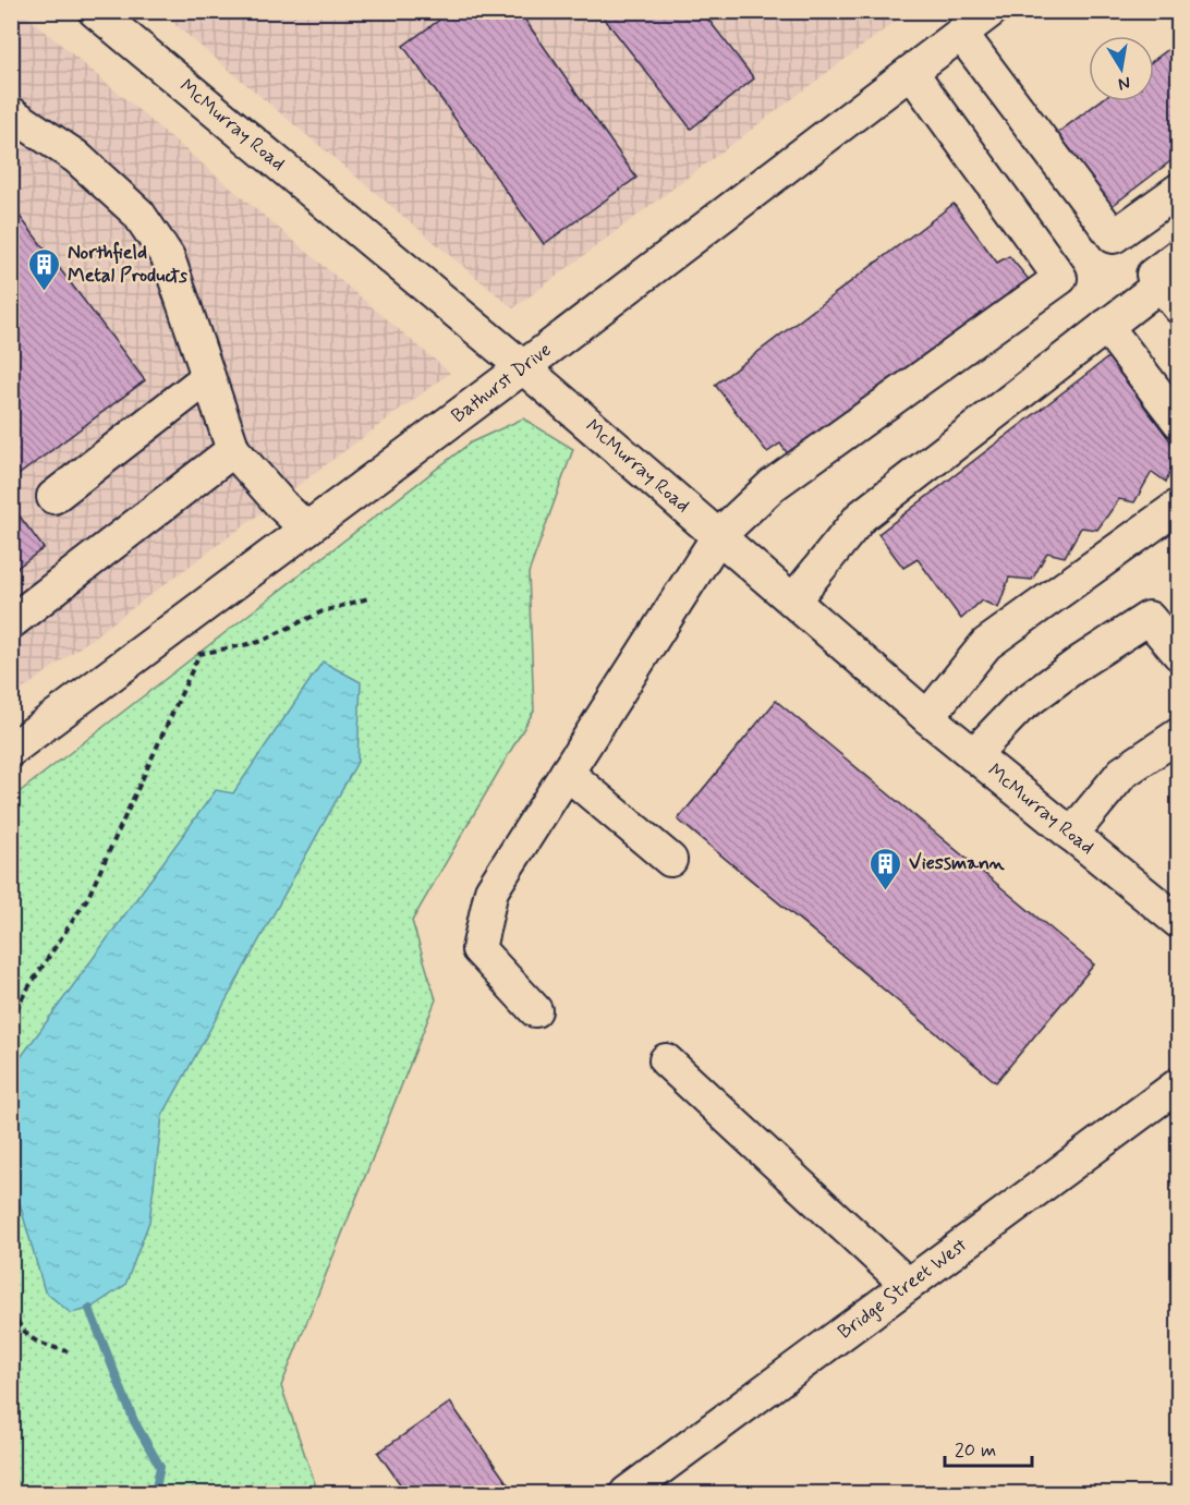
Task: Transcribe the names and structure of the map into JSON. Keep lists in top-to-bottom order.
{
  "streets": {
    "street": ["McMurray Road", "Bathurst Drive", "Bridge Street West"]
  },
  "crossings": [
    ["McMurray Road", "Bathurst Drive"]
  ],
  "places": {
    "building": ["Northfield Metal Products", "Viessmann"]
  },
  "scale_bar": "20 m",
  "north": "bottom"
}
